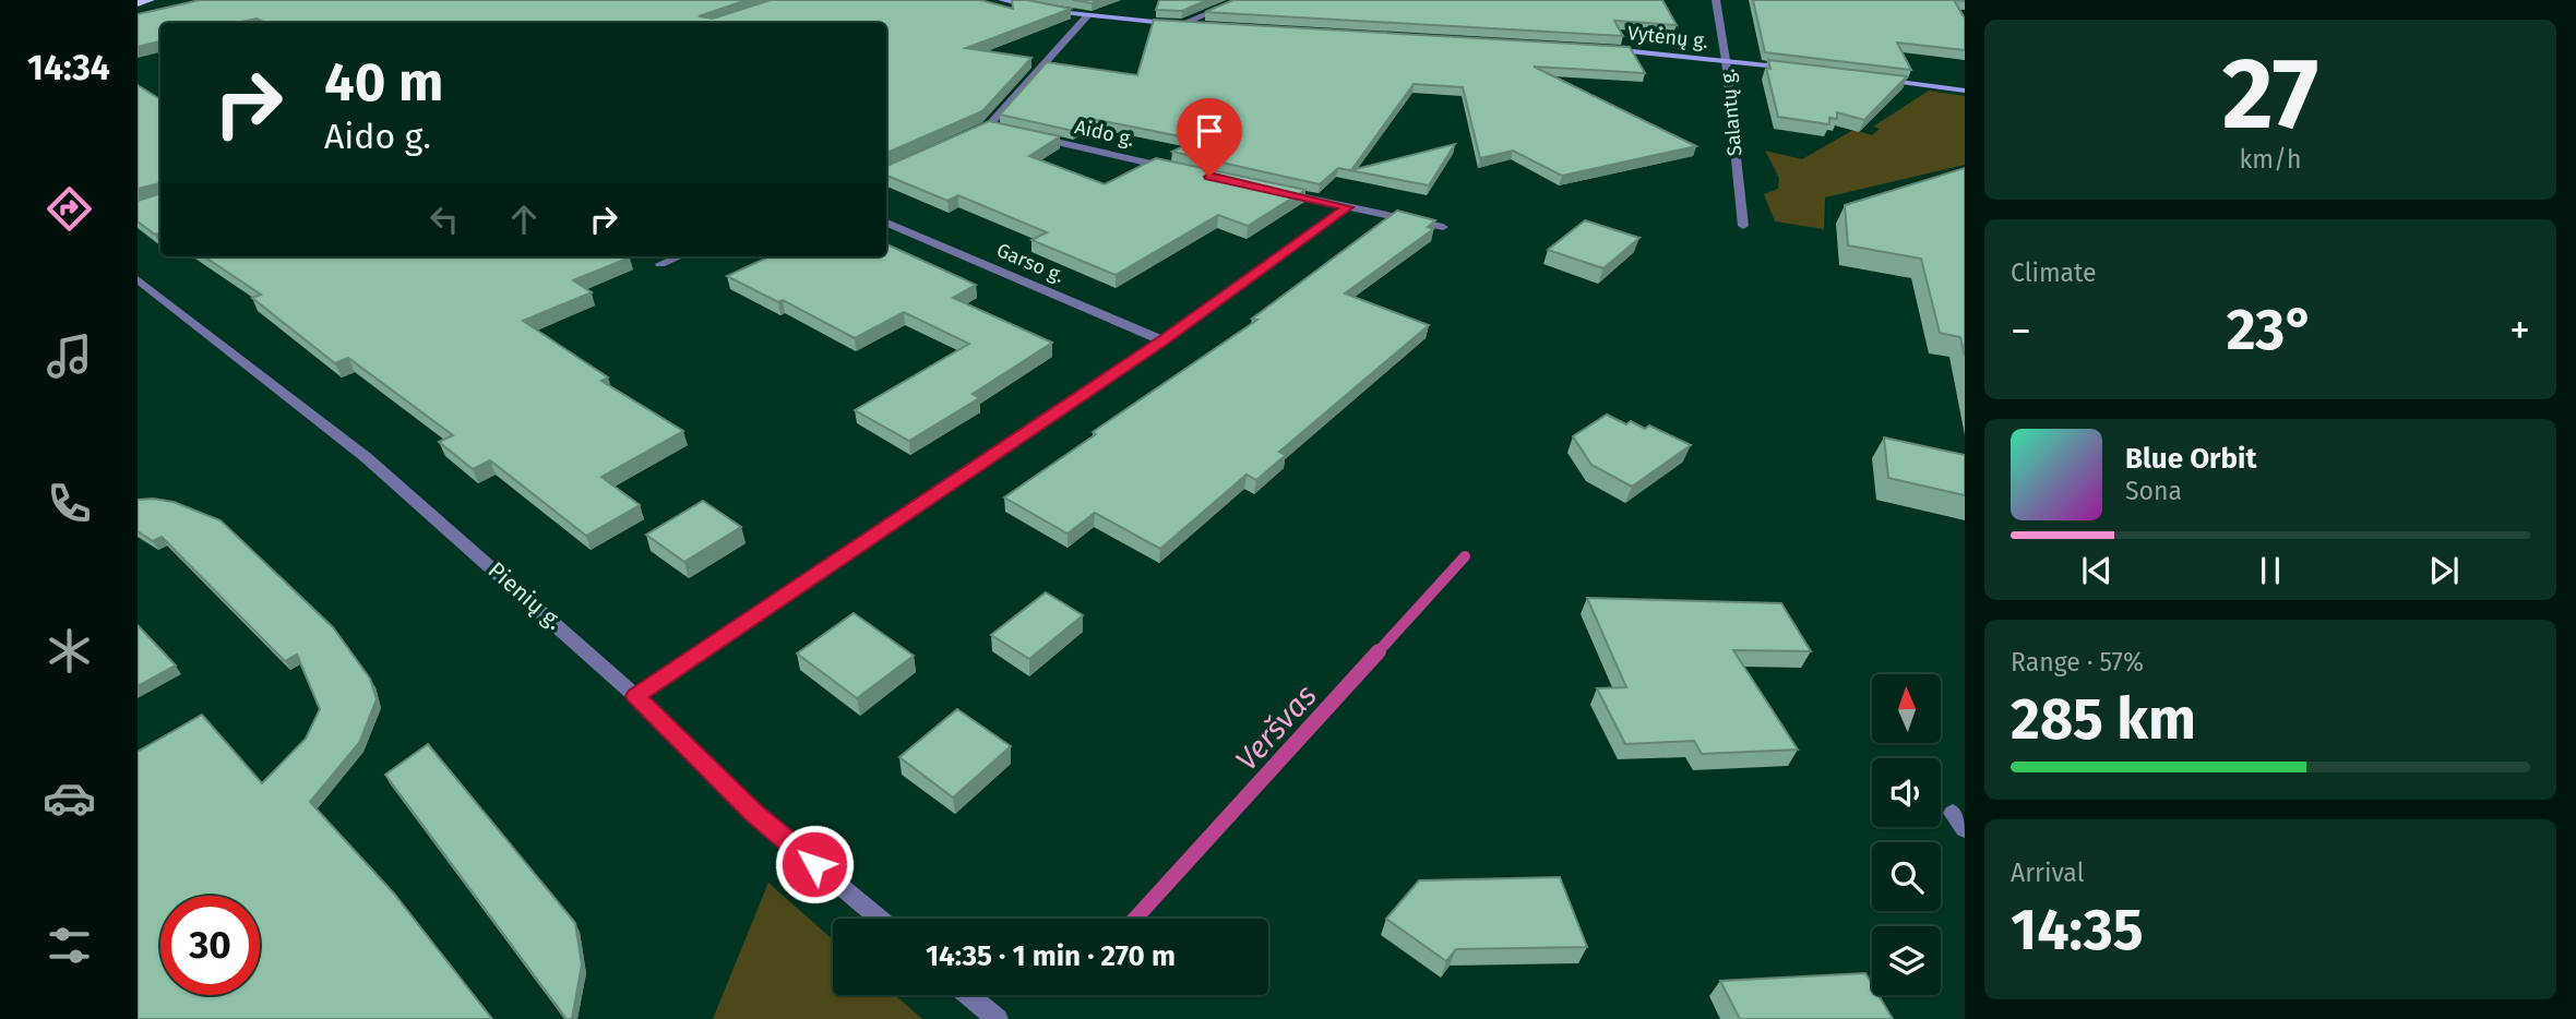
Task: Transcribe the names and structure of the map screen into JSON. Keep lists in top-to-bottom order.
{
  "streets": {
    "main road": ["Vytėnų g."],
    "street": [
      "Salantų g.",
      "Aido g.",
      "Garso g.",
      "Pienių g."
    ]
  },
  "crossings": [
    ["Vytėnų g.", "Salantų g."]
  ],
  "water": ["Veršvas"],
  "north": "top",
  "page": {
    "tabs": "14:34",
    "tile": [
      ["27", "km/h"],
      "Climate",
      ["Range · 57%", "285 km"],
      ["Arrival", "14:35"]
    ],
    "turn": ["40 m", "Aido g."],
    "heat": ["−", "23°", "+"],
    "song": ["Blue Orbit", "Sona"],
    "limit": "30",
    "trip": "14:35 · 1 min · 270 m"
  }
}
